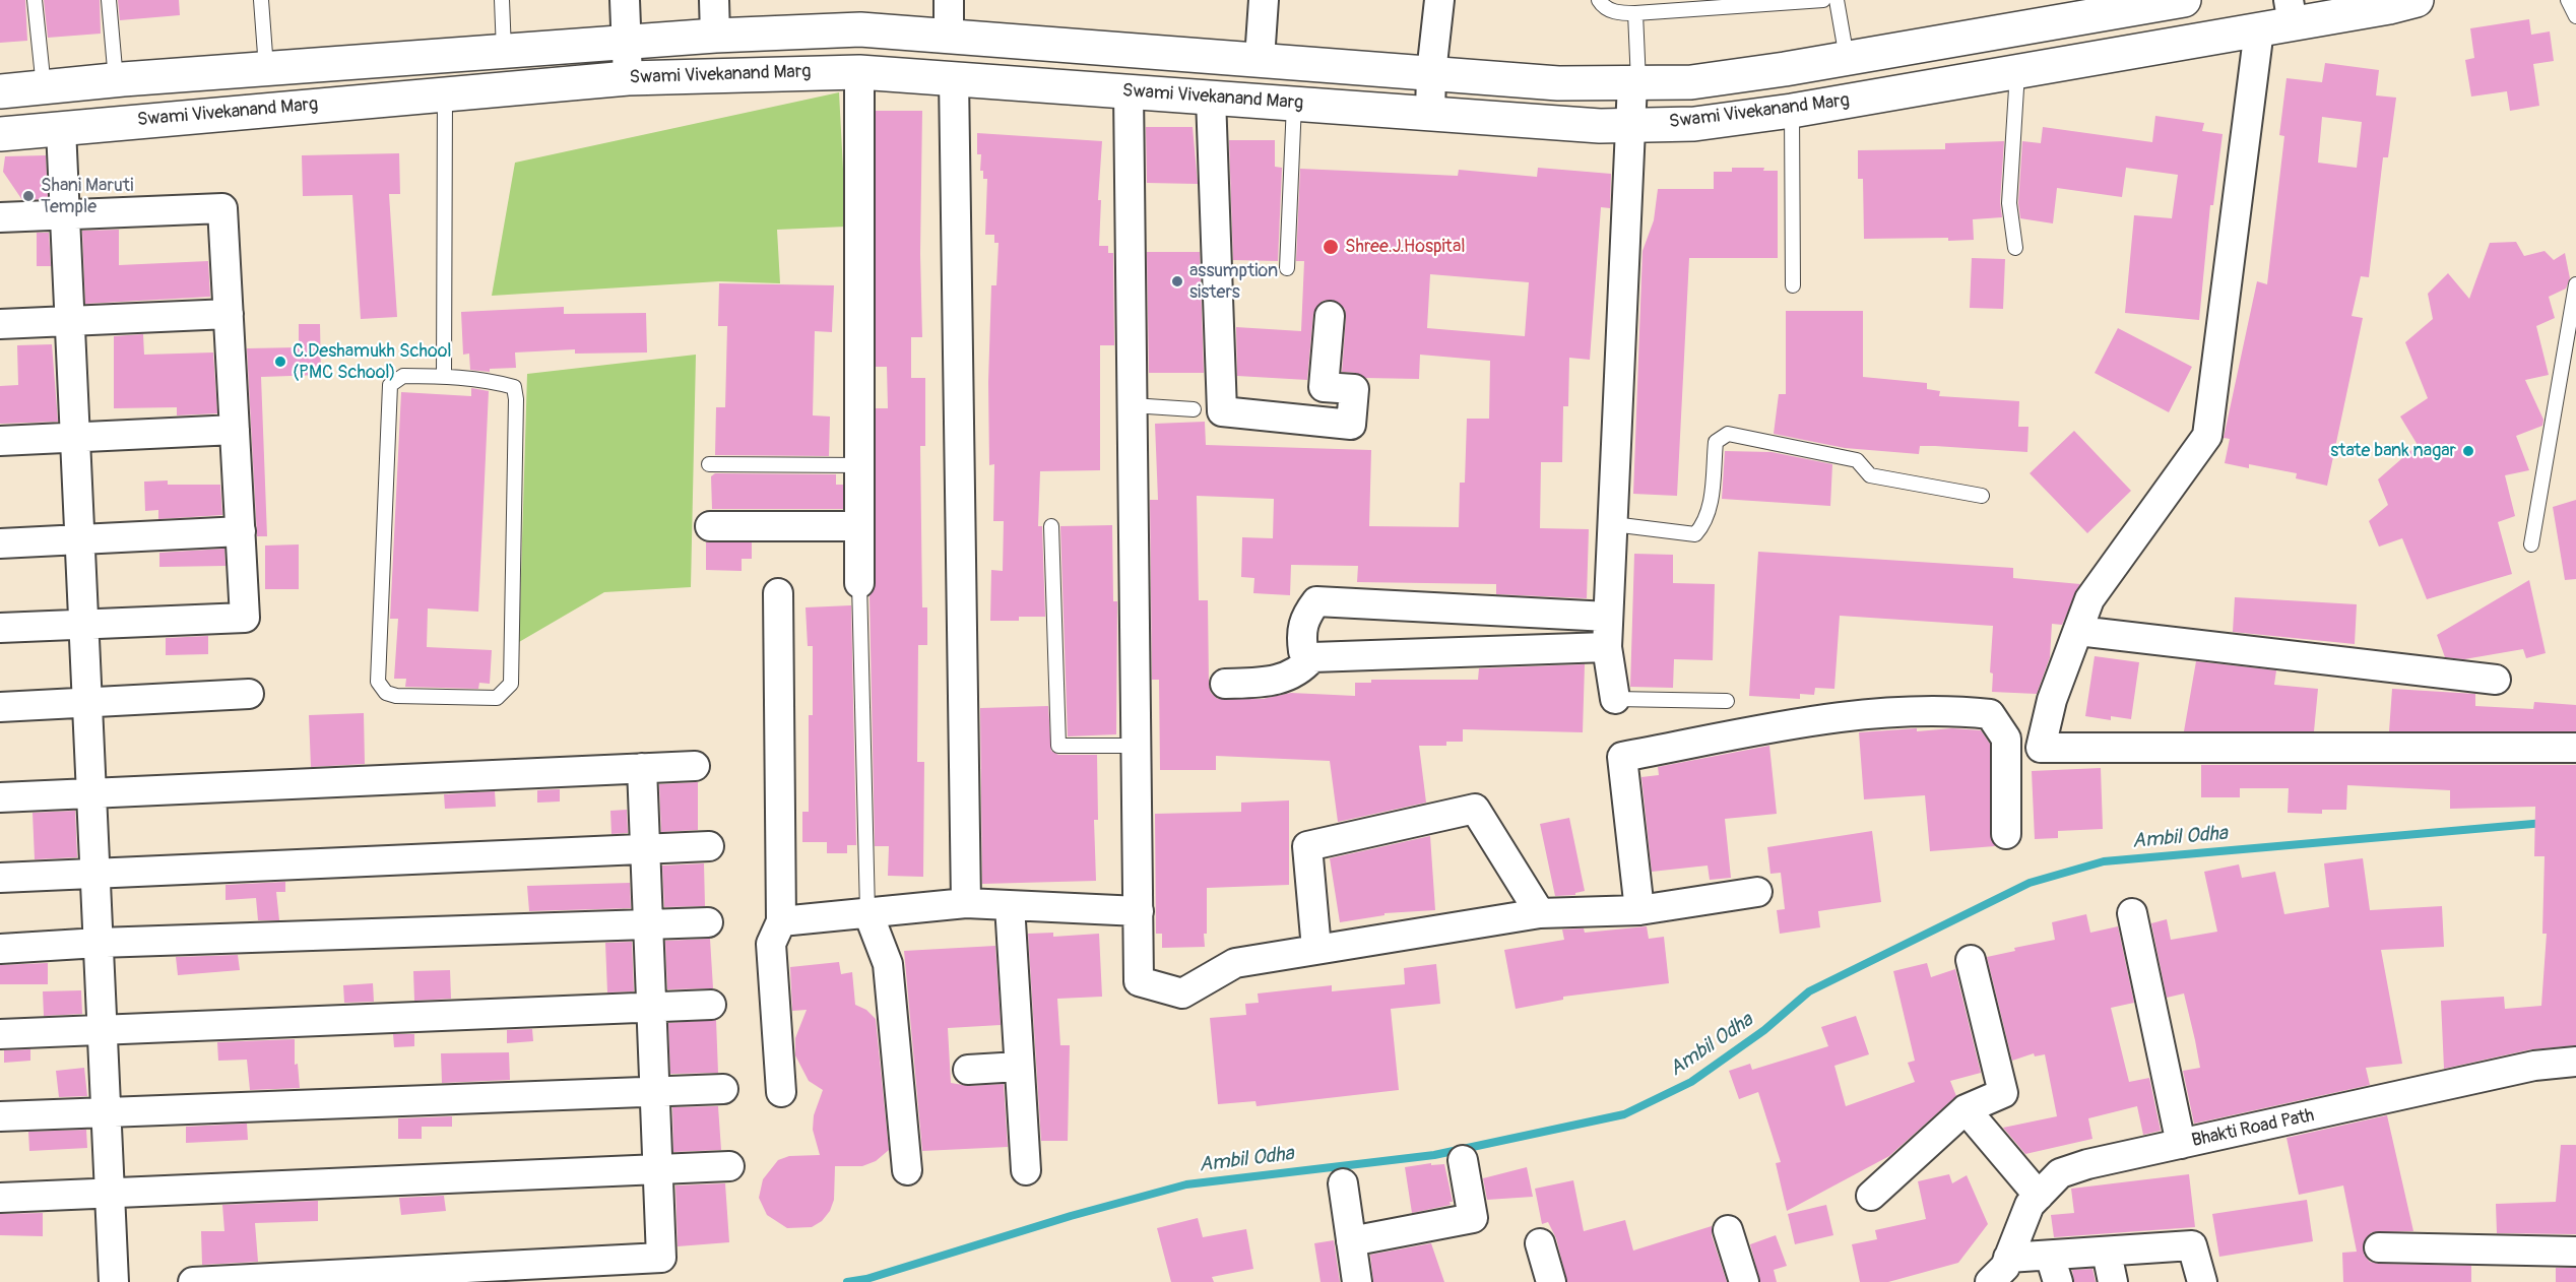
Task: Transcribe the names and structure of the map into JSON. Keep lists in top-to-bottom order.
{
  "streets": {
    "main road": ["Swami Vivekanand Marg"],
    "street": ["Bhakti Road Path"]
  },
  "water": ["Ambil Odha"],
  "places": [
    "Shani Maruti Temple",
    "Shree.J.Hospital",
    "assumption sisters",
    "C.Deshamukh School (PMC School)",
    "state bank nagar"
  ]
}
